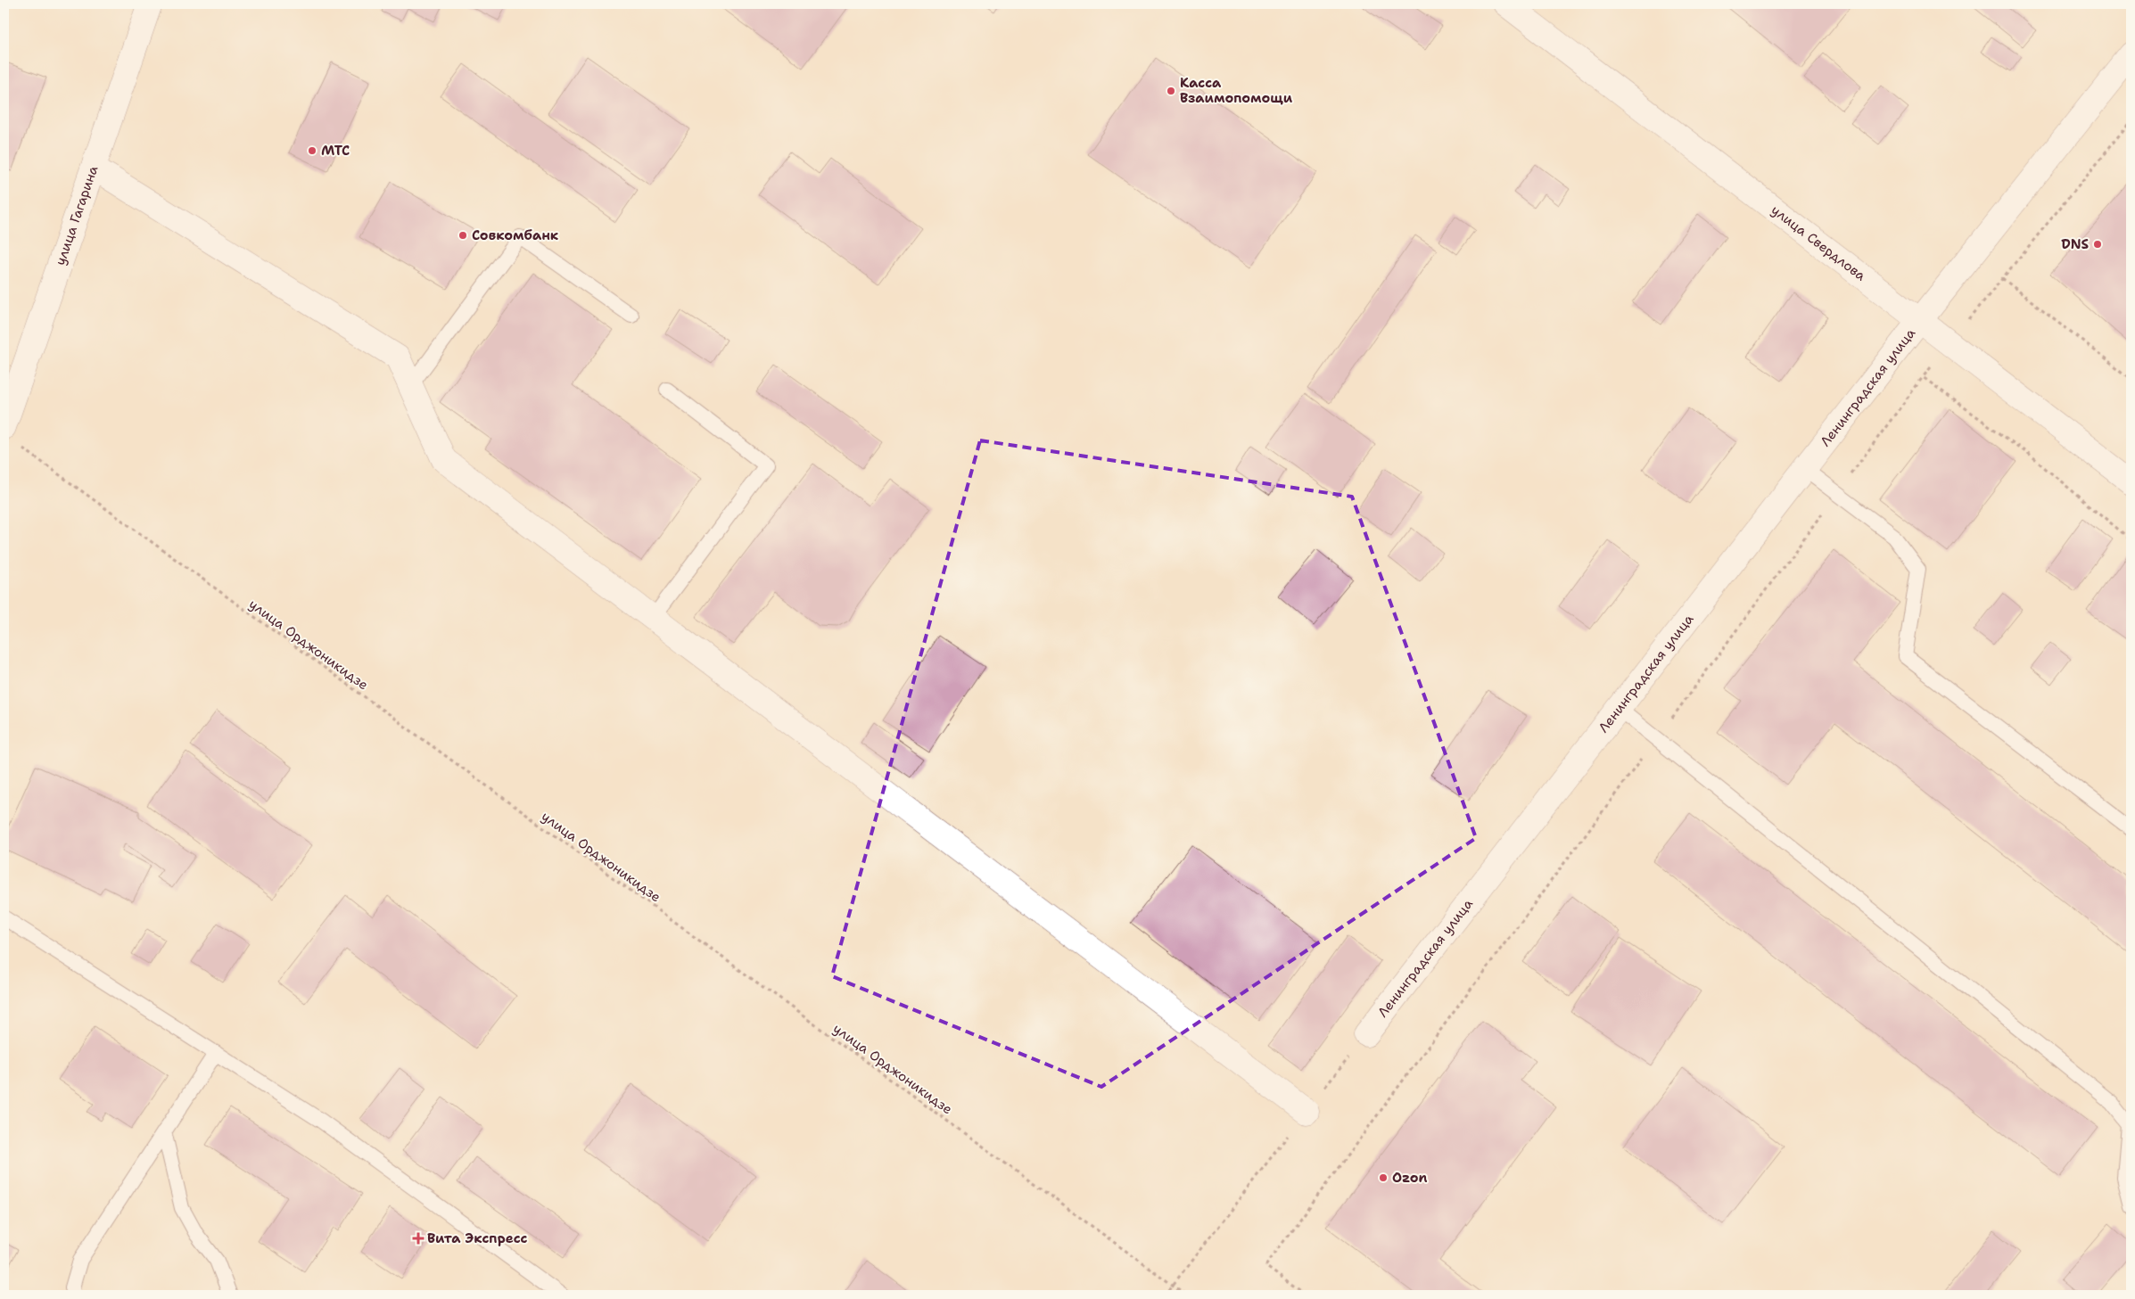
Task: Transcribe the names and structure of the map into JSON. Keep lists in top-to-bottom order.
{
  "streets": {
    "street": ["улица Гагарина", "улица Свердлова", "Ленинградская улица"],
    "path": ["улица Орджоникидзе"]
  },
  "crossings": [
    ["улица Гагарина", "улица Орджоникидзе"],
    ["улица Свердлова", "Ленинградская улица"]
  ],
  "places": {
    "other": [
      "Касса Взаимопомощи",
      "МТС",
      "Совкомбанк",
      "DNS",
      "Ozon"
    ],
    "health": ["Вита Экспресс"]
  }
}
